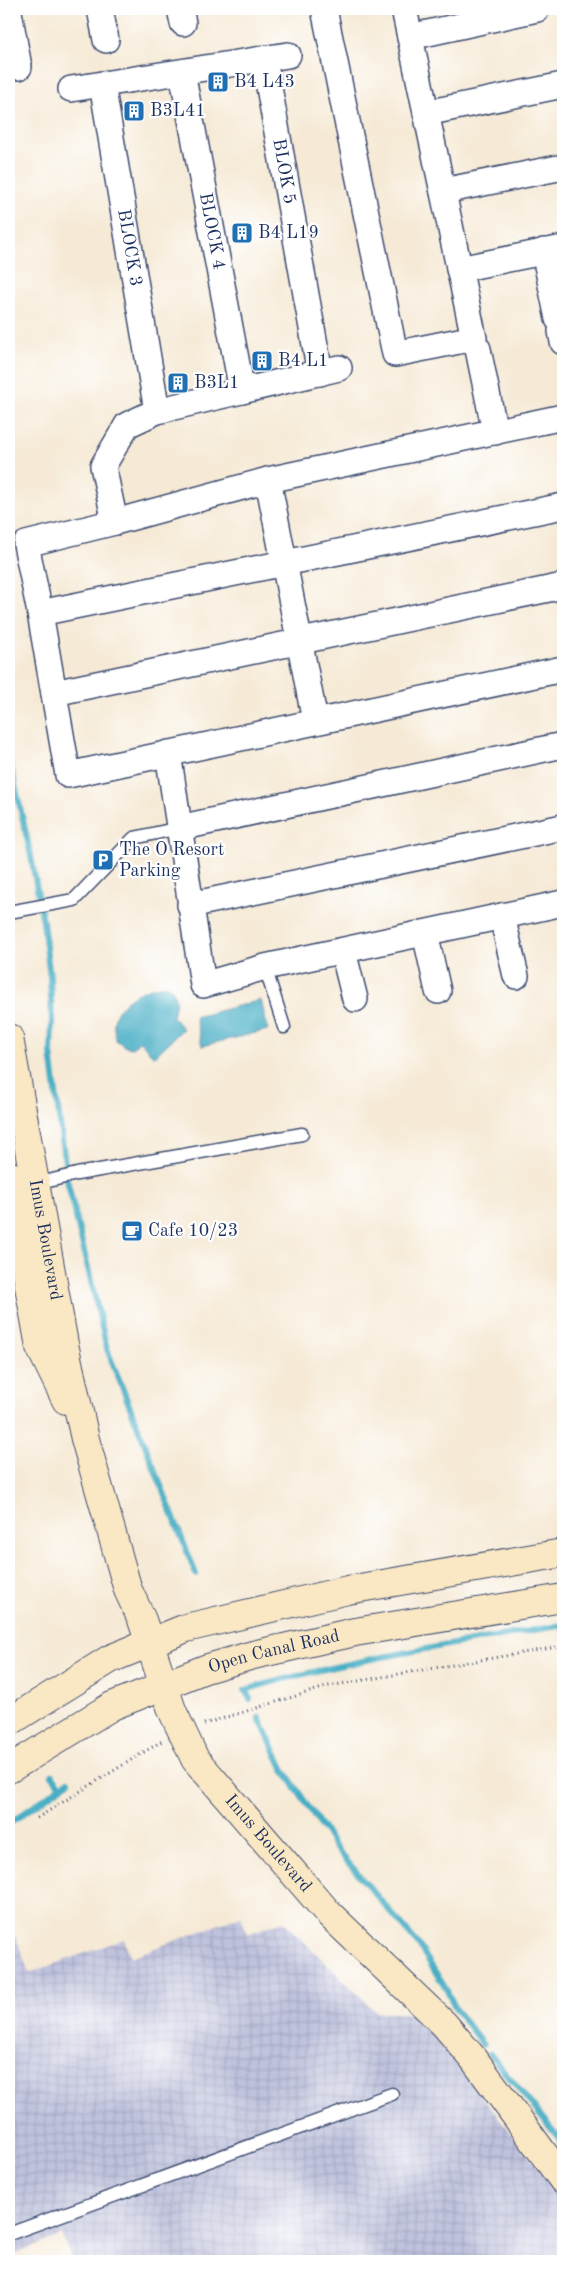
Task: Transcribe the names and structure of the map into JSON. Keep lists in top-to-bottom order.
{
  "streets": {
    "main road": ["Imus Boulevard", "Open Canal Road"],
    "street": ["BLOK 5", "BLOCK 4", "BLOCK 3"]
  },
  "crossings": [
    ["BLOK 5", "BLOCK 4"],
    ["Imus Boulevard", "Open Canal Road"]
  ],
  "places": {
    "building": [
      "B4 L43",
      "B3L41",
      "B4 L19",
      "B4 L1",
      "B3L1"
    ],
    "parking": ["The O Resort Parking"],
    "cafe": ["Cafe 10/23"]
  }
}
